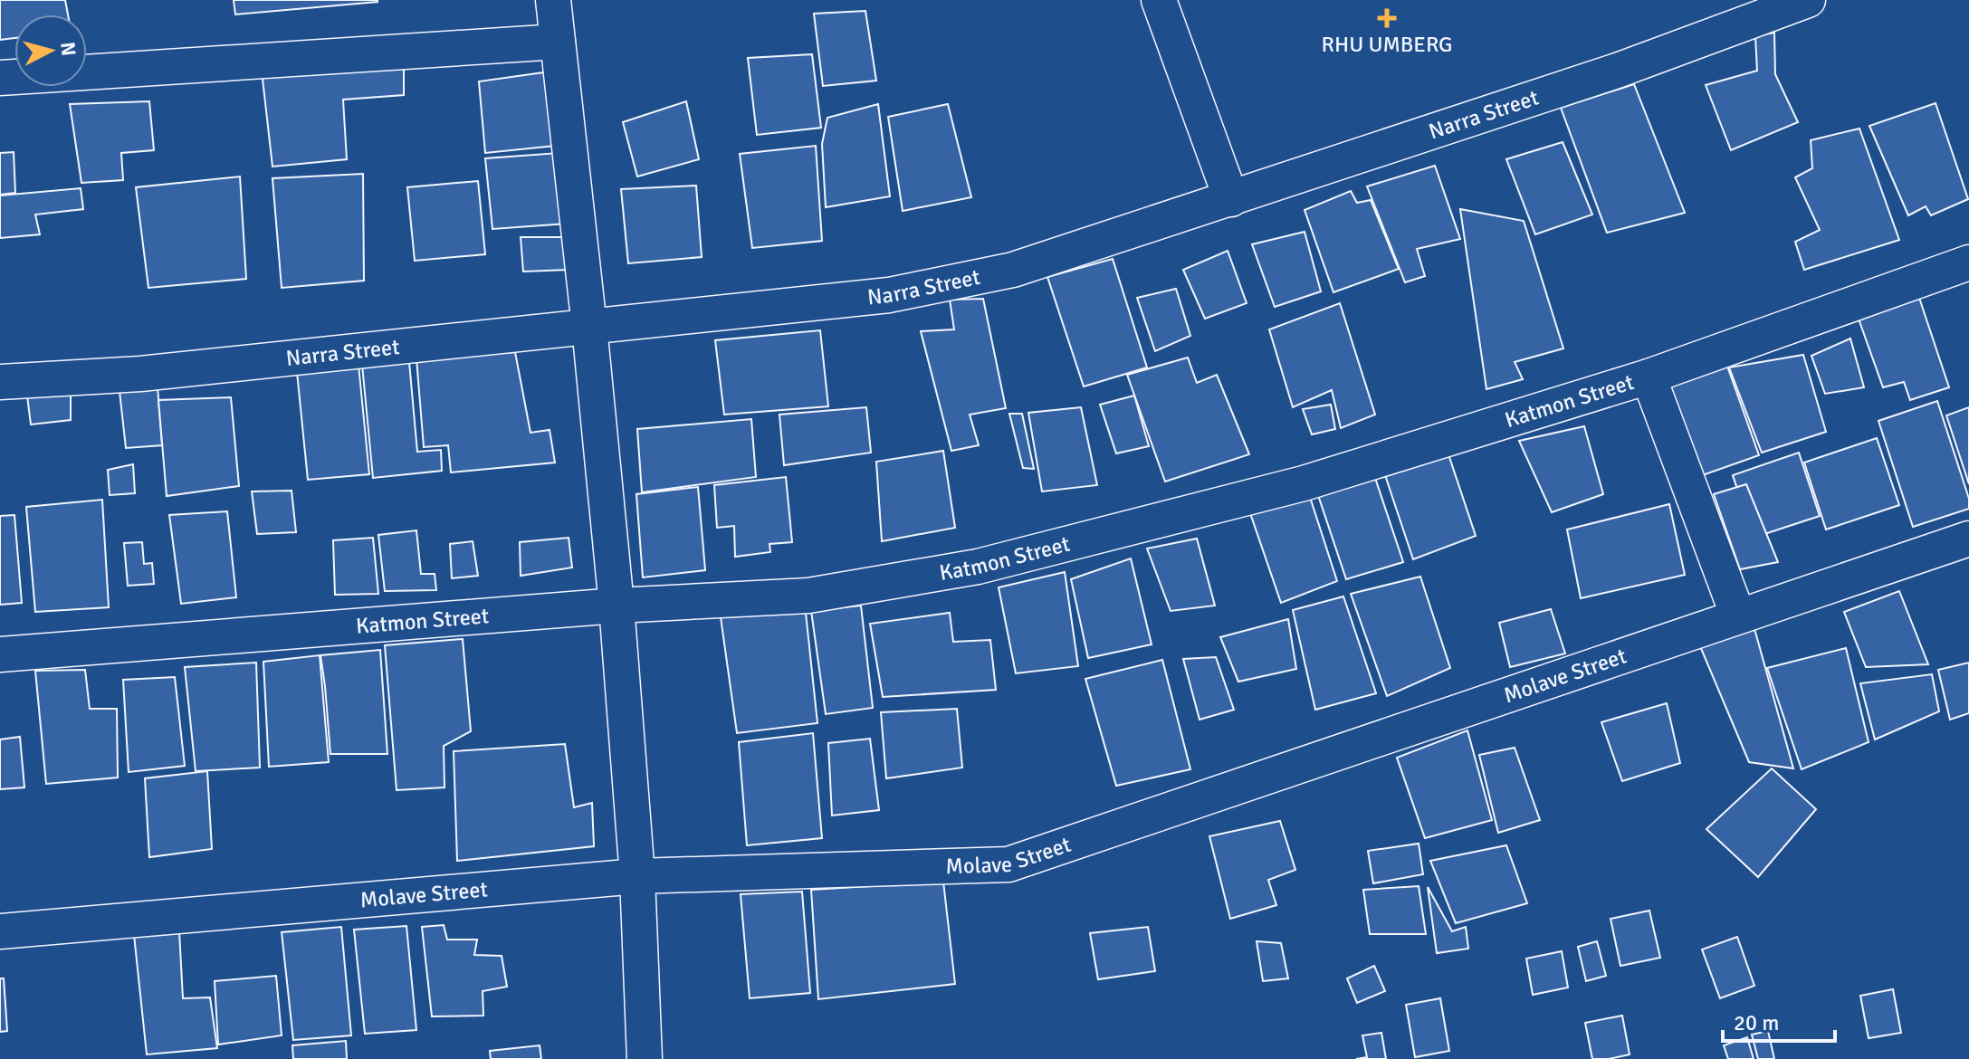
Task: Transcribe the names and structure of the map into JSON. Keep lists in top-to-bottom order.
{
  "streets": {
    "street": ["Narra Street", "Katmon Street", "Molave Street"]
  },
  "places": {
    "health": ["RHU UMBERG"]
  },
  "scale_bar": "20 m",
  "north": "right"
}
